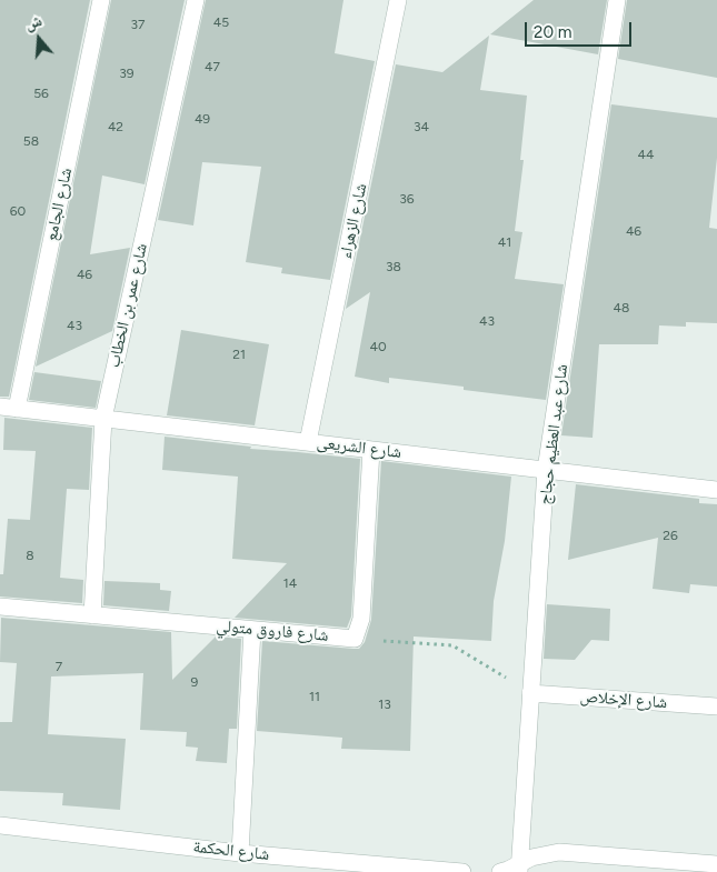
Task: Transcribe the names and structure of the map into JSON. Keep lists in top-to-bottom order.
{
  "streets": {
    "street": [
      "شارع الجامع",
      "شارع الزهراء",
      "شارع عمر بن الخطاب",
      "شارع عبد العظيم حجاج",
      "شارع الشريعى",
      "شارع فاروق متولي",
      "شارع الإخلاص",
      "شارع الحكمة"
    ]
  },
  "crossings": [
    ["شارع الجامع", "شارع الشريعى"],
    ["شارع الزهراء", "شارع الشريعى"],
    ["شارع عمر بن الخطاب", "شارع الشريعى"],
    ["شارع عمر بن الخطاب", "شارع فاروق متولي"],
    ["شارع عبد العظيم حجاج", "شارع الشريعى"],
    ["شارع عبد العظيم حجاج", "شارع الإخلاص"]
  ],
  "house_numbers": [
    "45",
    "37",
    "47",
    "39",
    "56",
    "49",
    "42",
    "34",
    "58",
    "44",
    "36",
    "60",
    "46",
    "41",
    "38",
    "46",
    "48",
    "43",
    "43",
    "40",
    "21",
    "26",
    "8",
    "14",
    "7",
    "9",
    "11",
    "13"
  ],
  "scale_bar": "20 m",
  "north": "top"
}
